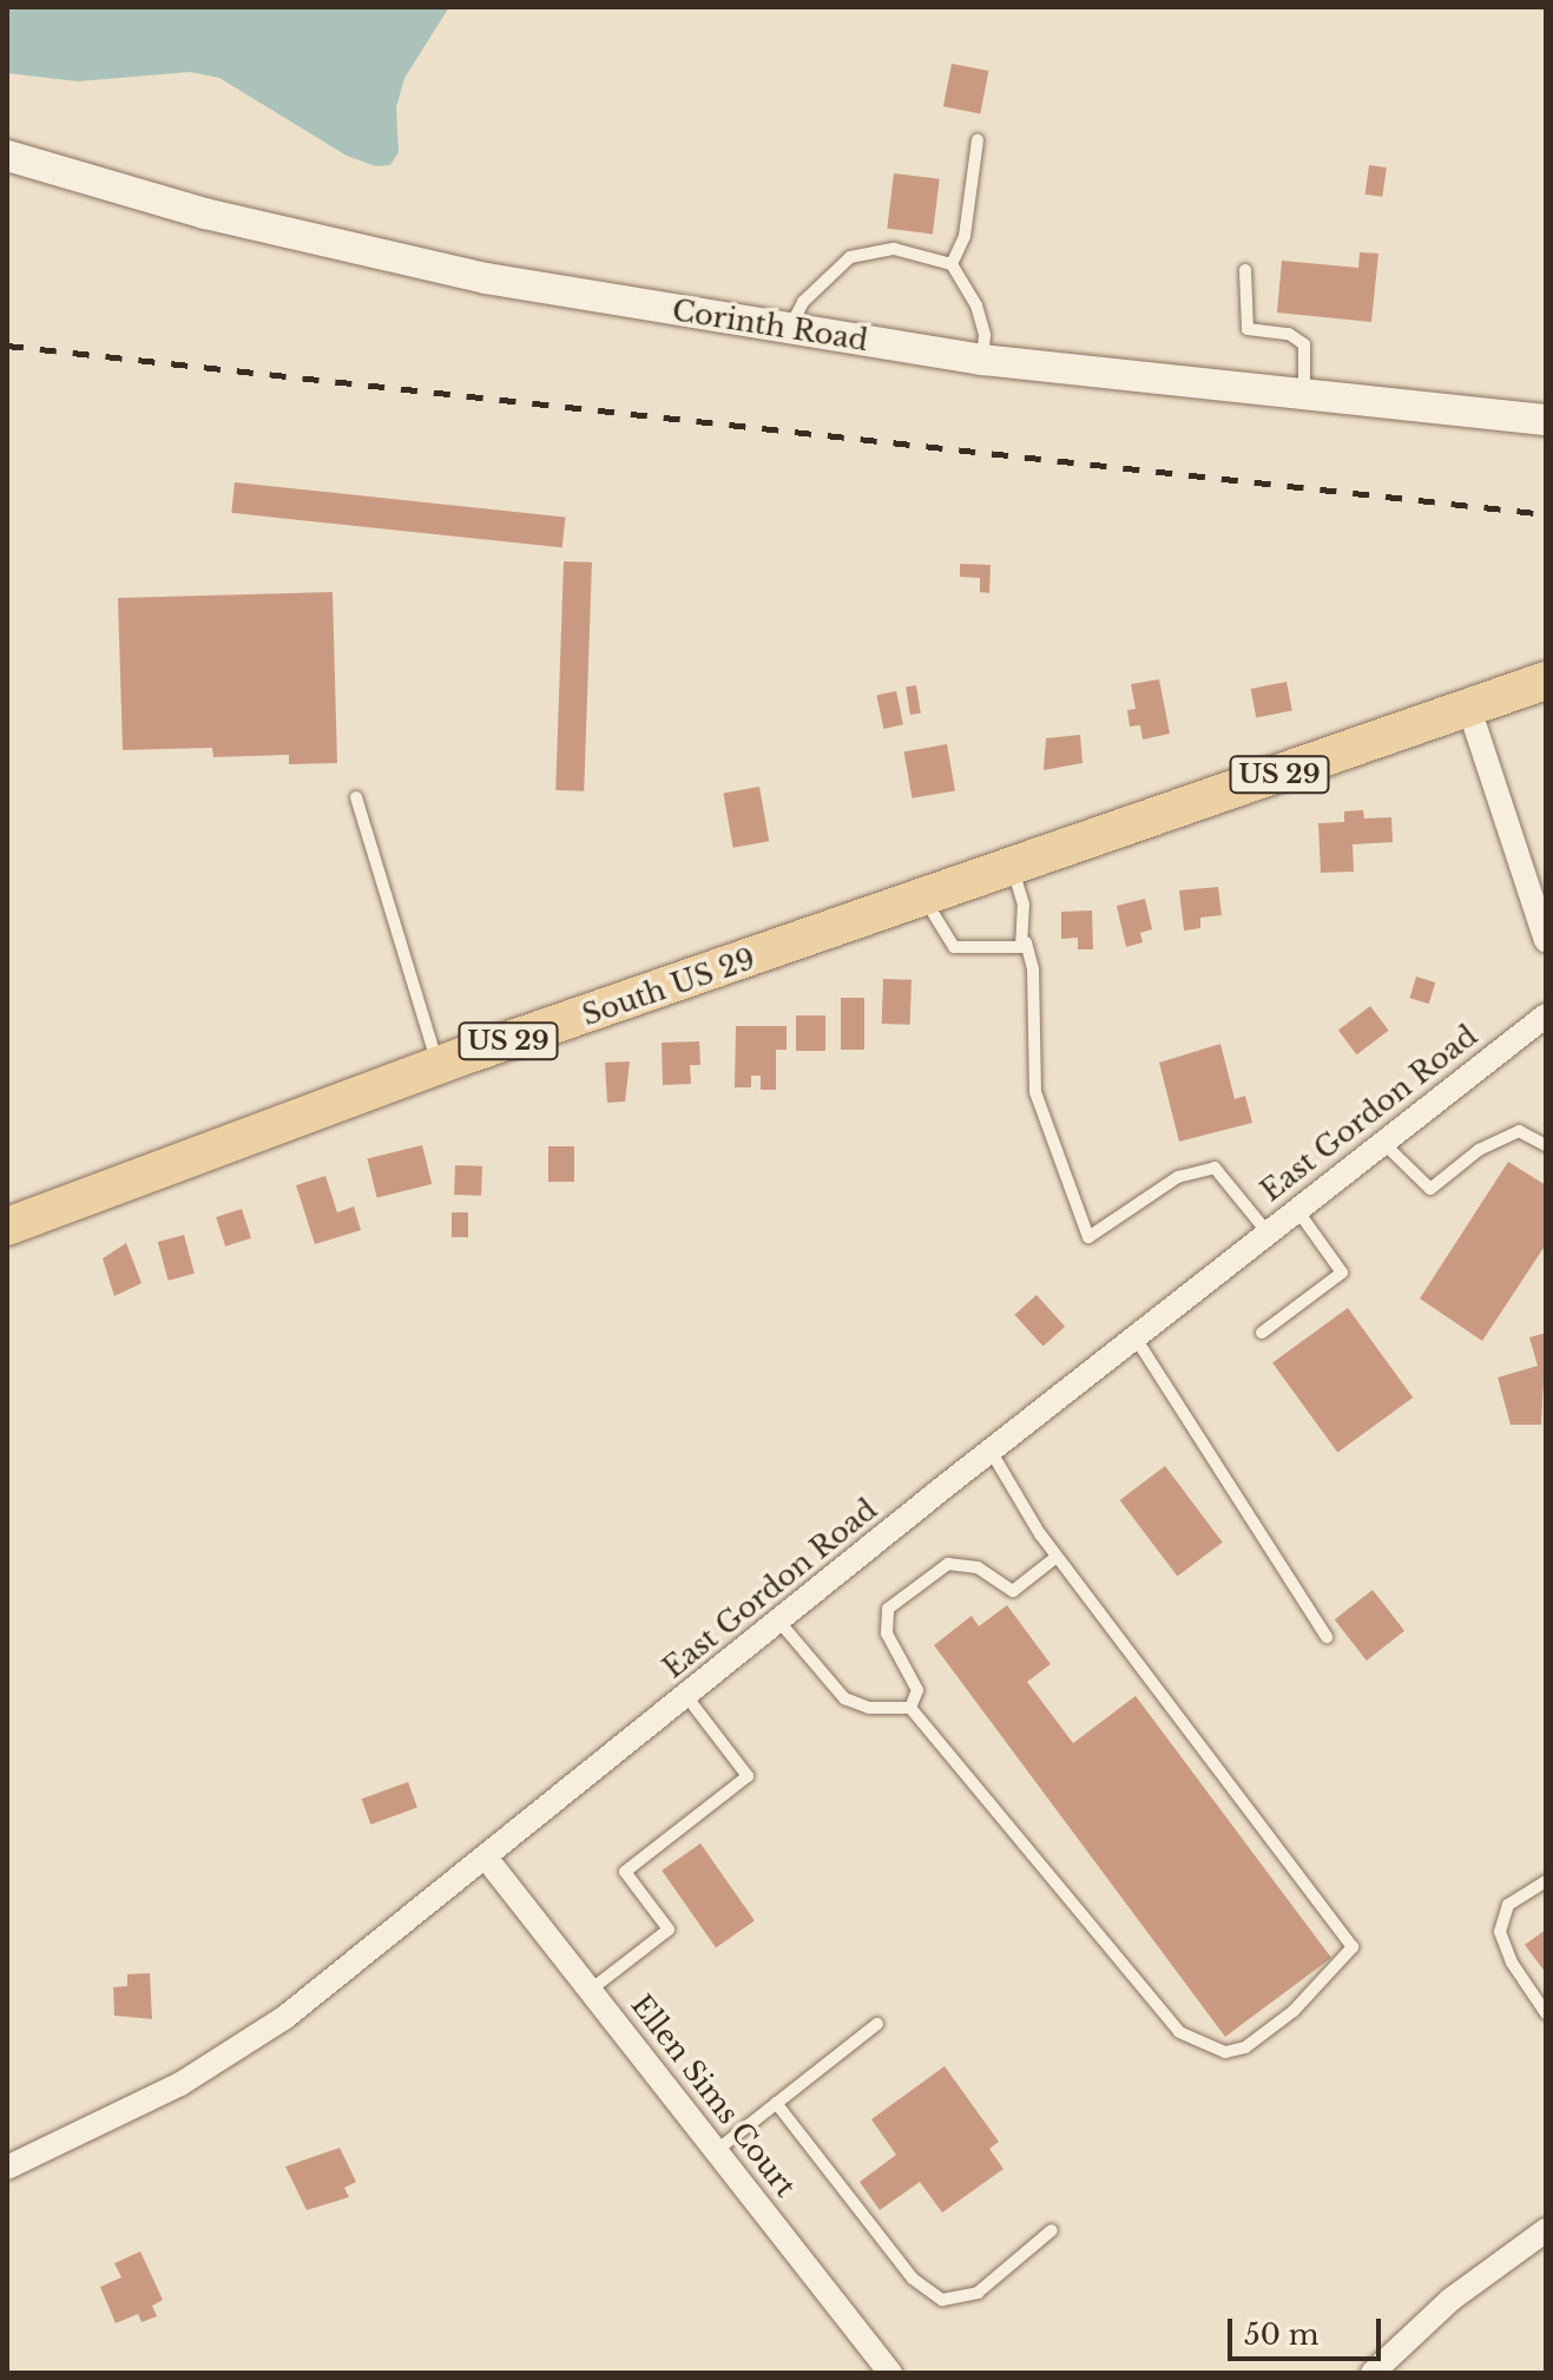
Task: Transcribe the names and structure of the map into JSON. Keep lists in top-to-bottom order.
{
  "streets": {
    "main road": ["US 29", "South US 29"],
    "street": ["Corinth Road", "East Gordon Road", "Ellen Sims Court"]
  },
  "crossings": [
    ["US 29", "South US 29"],
    ["East Gordon Road", "Ellen Sims Court"]
  ],
  "scale_bar": "50 m"
}
